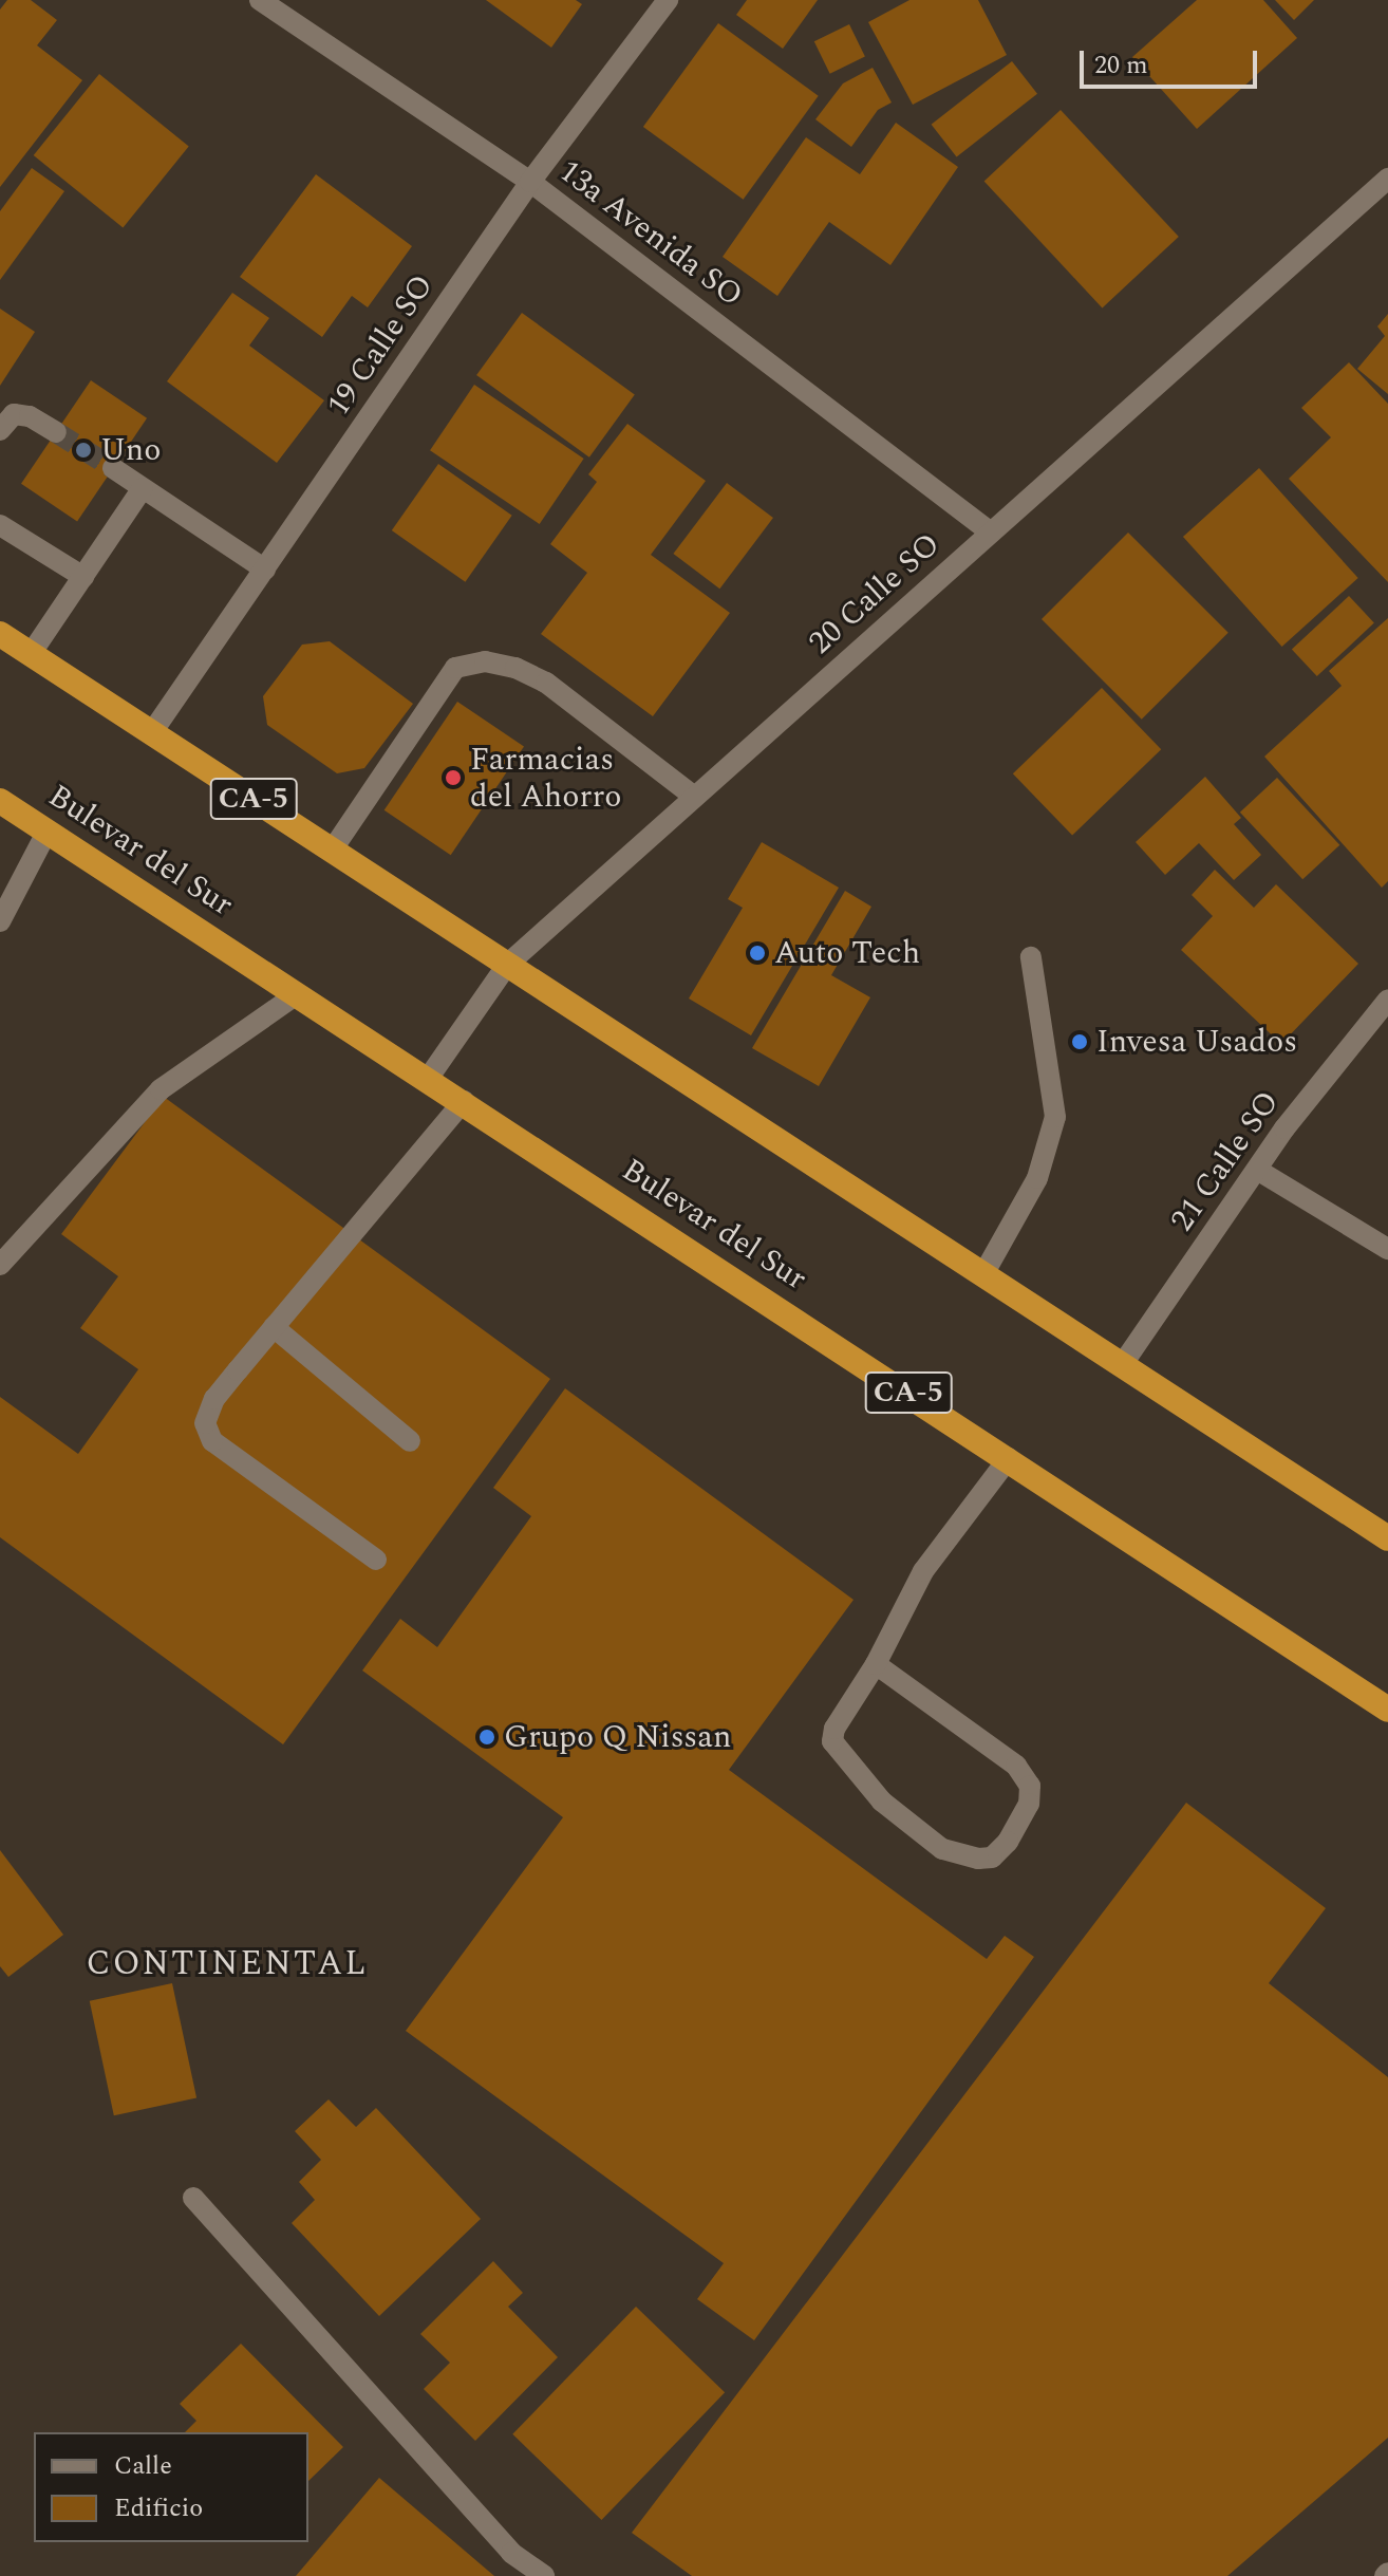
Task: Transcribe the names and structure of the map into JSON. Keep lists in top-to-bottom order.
{
  "streets": {
    "highway": ["CA-5", "Bulevar del Sur"],
    "street": [
      "13a Avenida SO",
      "19 Calle SO",
      "20 Calle SO",
      "21 Calle SO"
    ]
  },
  "crossings": [
    ["13a Avenida SO", "19 Calle SO"],
    ["13a Avenida SO", "20 Calle SO"],
    ["19 Calle SO", "CA-5"],
    ["20 Calle SO", "CA-5"],
    ["20 Calle SO", "Bulevar del Sur"],
    ["CA-5", "21 Calle SO"]
  ],
  "districts": ["CONTINENTAL"],
  "places": [
    "Uno",
    "Farmacias del Ahorro",
    "Auto Tech",
    "Invesa Usados",
    "Grupo Q Nissan"
  ],
  "legend": ["Calle", "Edificio"],
  "scale_bar": "20 m"
}
